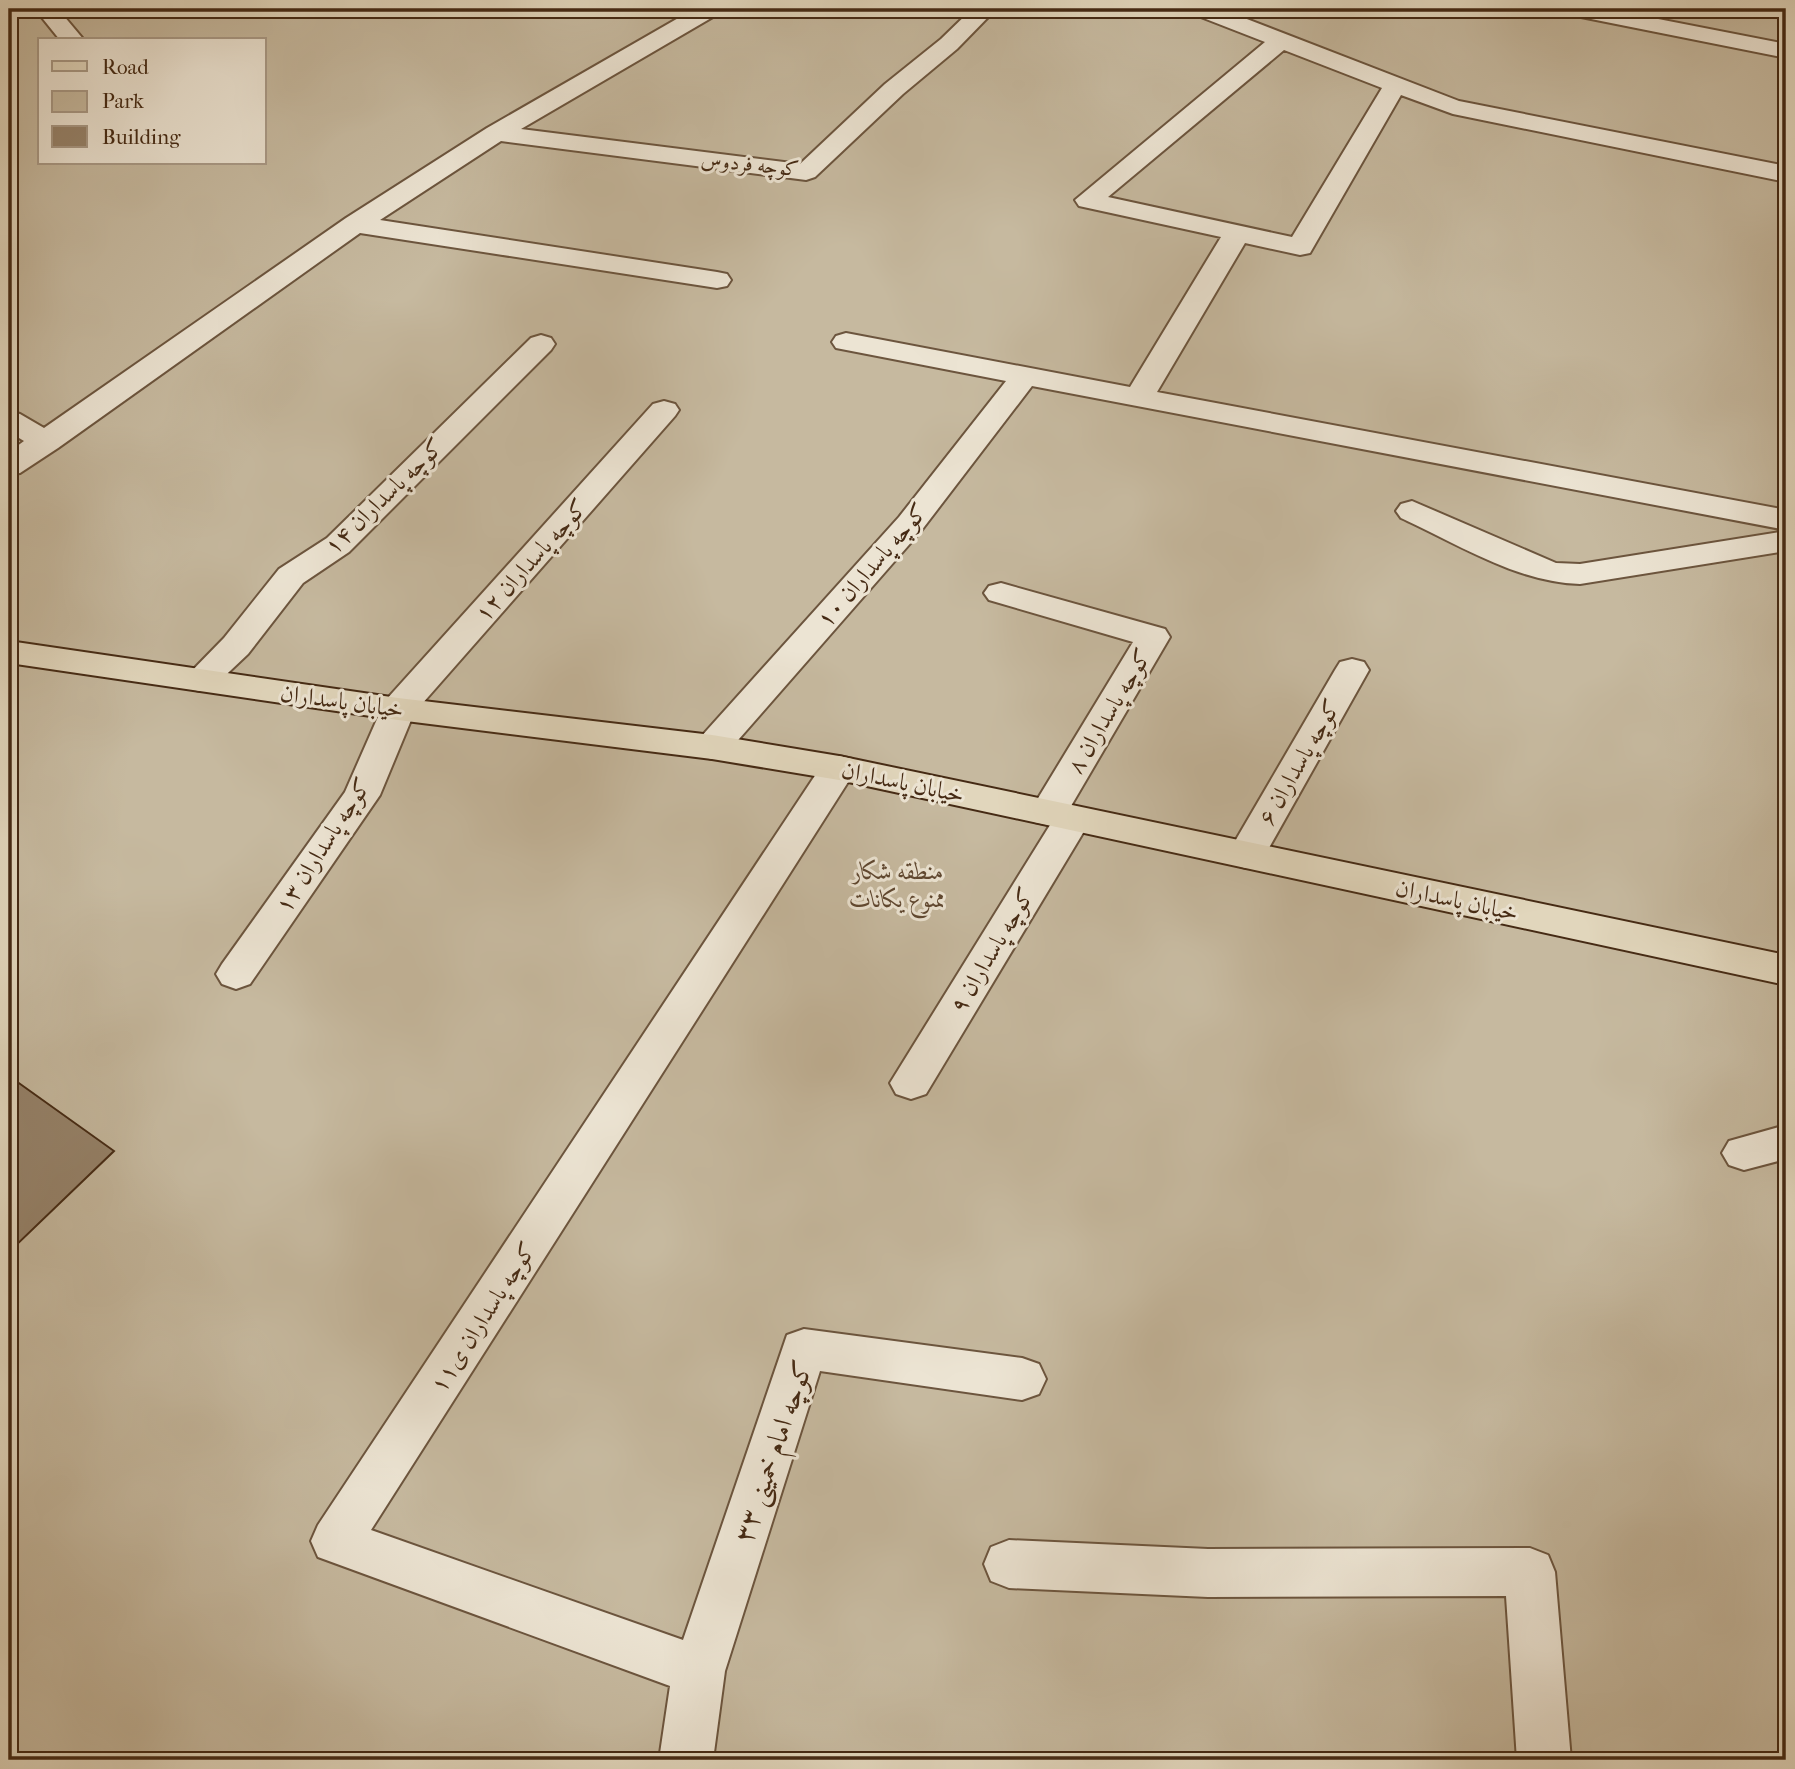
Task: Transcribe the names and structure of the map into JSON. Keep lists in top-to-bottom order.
{
  "streets": {
    "main road": ["خیابان پاسداران"],
    "street": [
      "کوچه فردوس",
      "کوچه پاسداران ۱۴",
      "کوچه پاسداران ۱۲",
      "کوچه پاسداران ۱۰",
      "کوچه پاسداران ۸",
      "کوچه پاسداران ۶",
      "کوچه پاسداران ۱۳",
      "کوچه پاسداران ۹",
      "کوچه پاسداران ی۱۱",
      "کوچه امام خمینی ۳۳"
    ]
  },
  "crossings": [
    ["کوچه پاسداران ۱۴", "خیابان پاسداران"],
    ["کوچه پاسداران ۱۲", "خیابان پاسداران"],
    ["کوچه پاسداران ۱۲", "کوچه پاسداران ۱۳"],
    ["کوچه پاسداران ۱۰", "خیابان پاسداران"],
    ["خیابان پاسداران", "کوچه پاسداران ۸"],
    ["خیابان پاسداران", "کوچه پاسداران ۶"],
    ["خیابان پاسداران", "کوچه پاسداران ۱۳"],
    ["خیابان پاسداران", "کوچه پاسداران ۹"],
    ["خیابان پاسداران", "کوچه پاسداران ی۱۱"],
    ["کوچه پاسداران ۸", "کوچه پاسداران ۹"],
    ["کوچه پاسداران ی۱۱", "کوچه امام خمینی ۳۳"]
  ],
  "parks": ["منطقه شکار ممنوع یکانات"],
  "legend": ["Road", "Park", "Building"]
}
